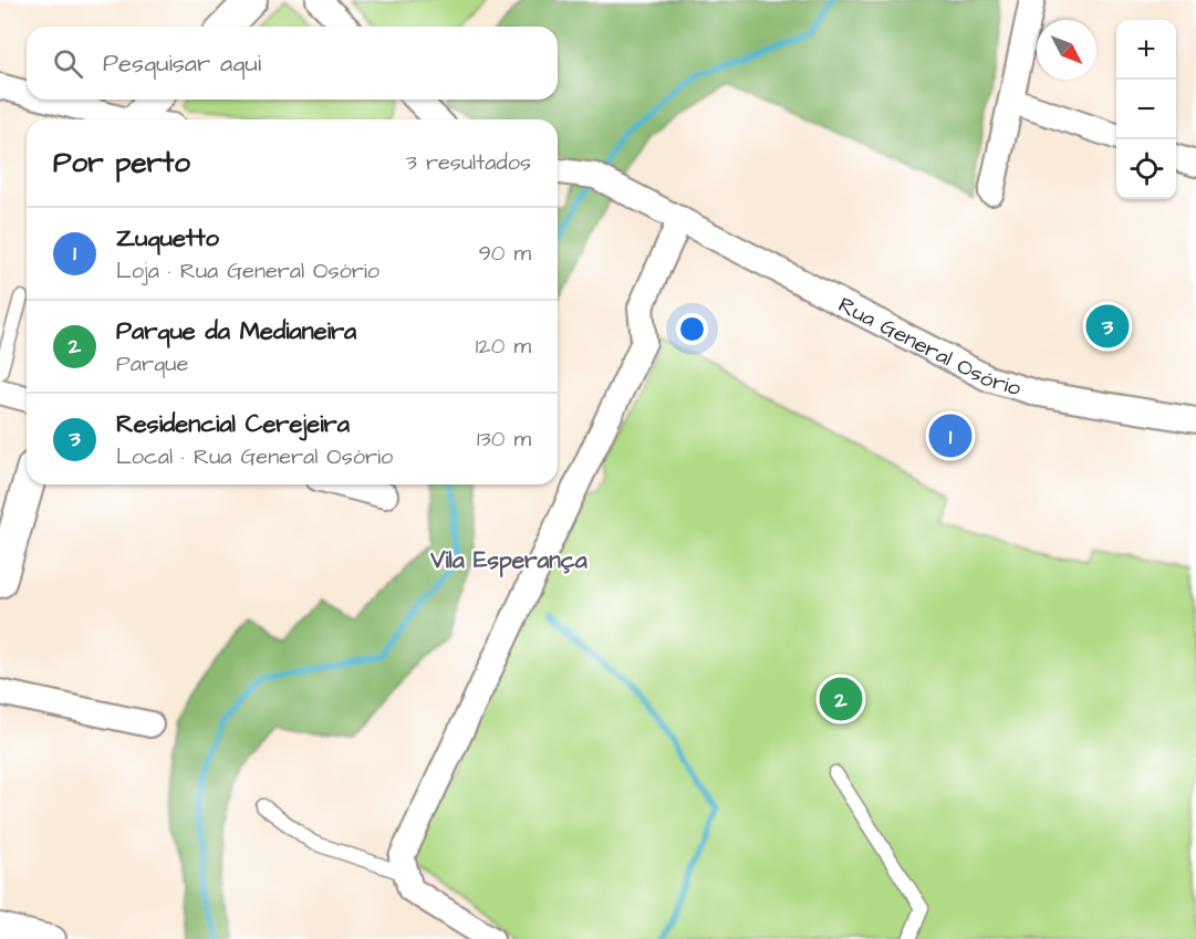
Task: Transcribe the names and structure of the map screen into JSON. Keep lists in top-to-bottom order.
{
  "streets": {
    "street": ["Rua General Osório"]
  },
  "districts": ["Vila Esperança"],
  "north": "bottom right",
  "page": {
    "map_buttons": ["+", "−"],
    "search": "Pesquisar aqui",
    "heading": ["Por perto", "3 resultados"],
    "list": [
      {
        "mark": "1",
        "name": "Zuquetto",
        "note": "Loja · Rua General Osório",
        "value": "90 m"
      },
      {
        "mark": "2",
        "name": "Parque da Medianeira",
        "note": "Parque",
        "value": "120 m"
      },
      {
        "mark": "3",
        "name": "Residencial Cerejeira",
        "note": "Local · Rua General Osório",
        "value": "130 m"
      }
    ],
    "pins": ["3", "1", "2"]
  }
}
